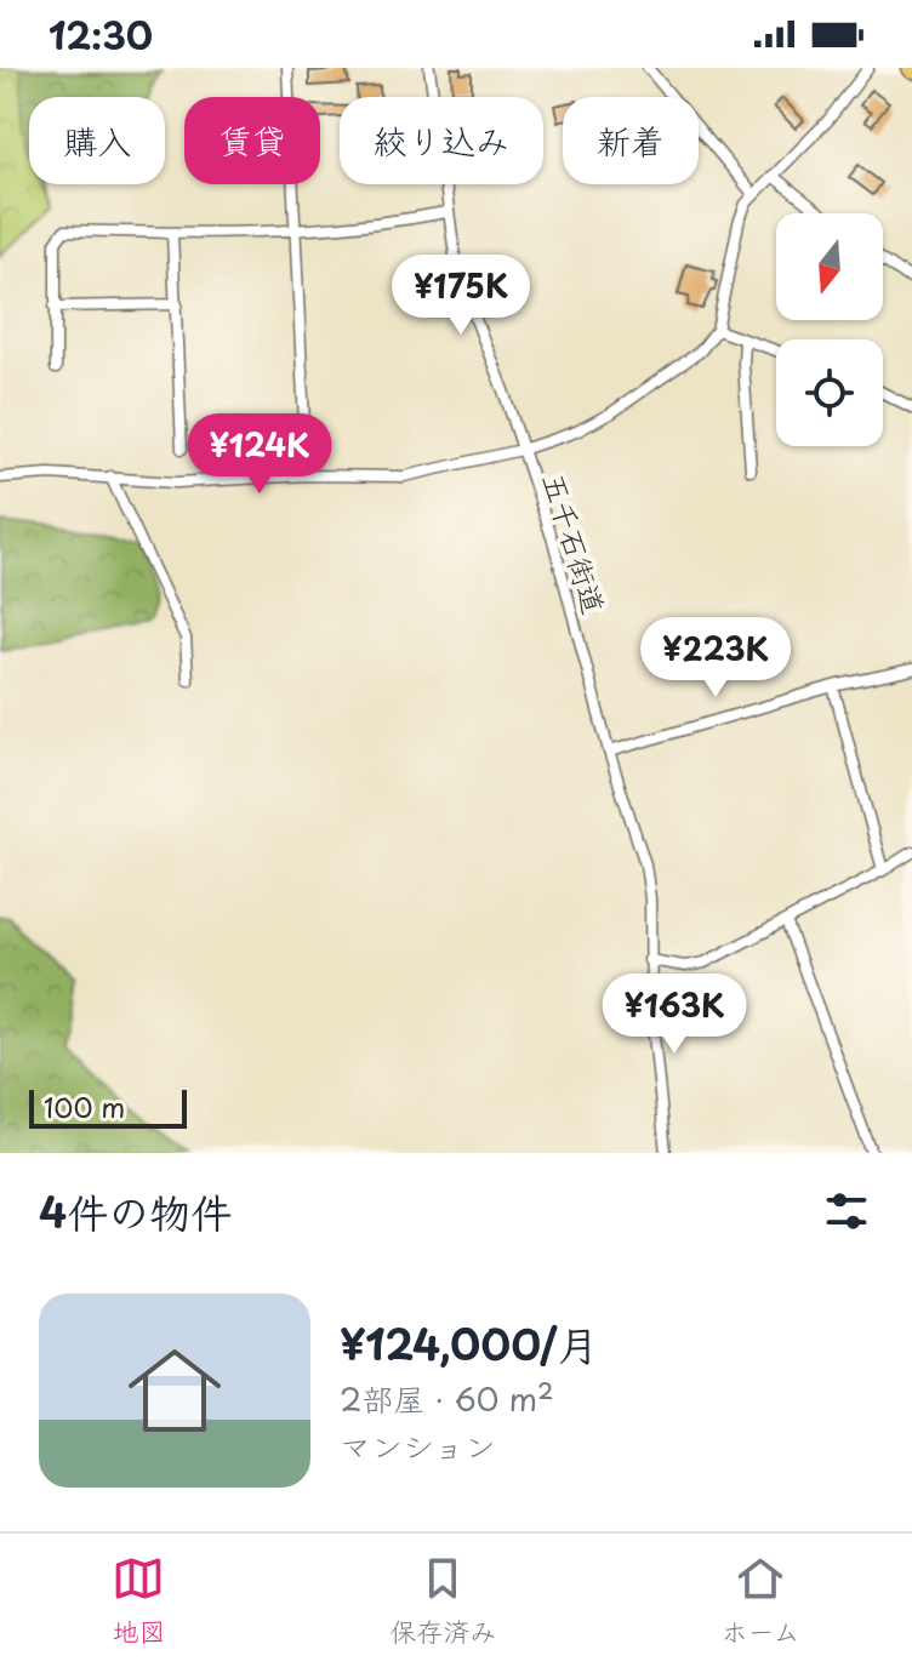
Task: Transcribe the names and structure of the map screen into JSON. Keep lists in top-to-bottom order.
{
  "streets": {
    "street": ["五千石街道"]
  },
  "scale_bar": "100 m",
  "north": "bottom",
  "page": {
    "status": "12:30",
    "chip": [
      "購入",
      "賃貸",
      "絞り込み",
      "新着"
    ],
    "price": [
      "¥175K",
      "¥124K",
      "¥223K",
      "¥163K"
    ],
    "scale": "100 m",
    "heading": "4件の物件",
    "list": [
      {
        "name": "¥124,000/月",
        "note": "2部屋 · 60 m² · マンション"
      }
    ],
    "tabs": ["地図", "保存済み", "ホーム"]
  }
}
